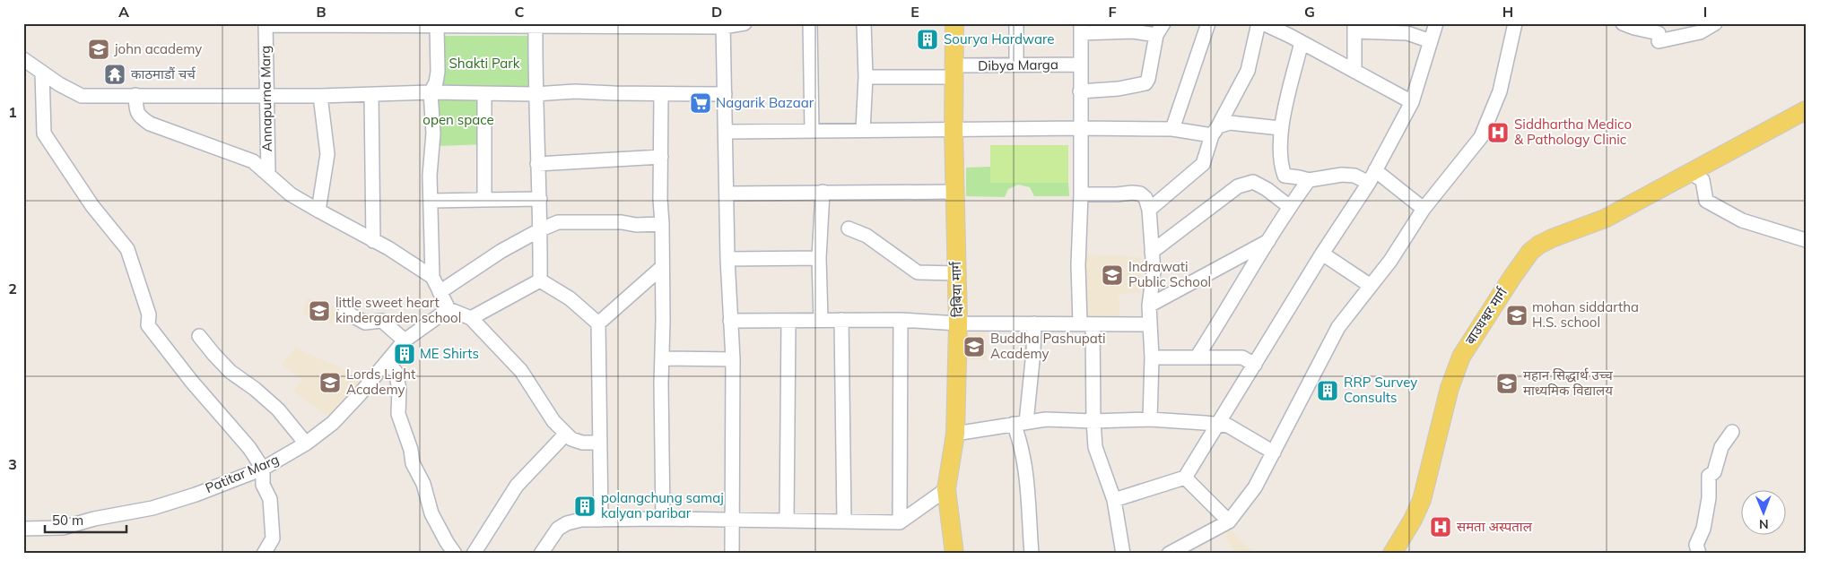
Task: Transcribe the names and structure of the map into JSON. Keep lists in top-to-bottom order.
{
  "streets": {
    "main road": ["दिबिया मार्ग", "बाउधश्वर मार्ग"],
    "street": ["Dibya Marga", "Annapurna Marg", "Patitar Marg"]
  },
  "crossings": [
    ["Dibya Marga", "दिबिया मार्ग"]
  ],
  "parks": ["Shakti Park", "open space"],
  "places": {
    "building": [
      "Sourya Hardware",
      "ME Shirts",
      "RRP Survey Consults",
      "polangchung samaj kalyan paribar"
    ],
    "school or university": [
      "john academy",
      "Indrawati Public School",
      "little sweet heart kindergarden school",
      "mohan siddartha H.S. school",
      "Buddha Pashupati Academy",
      "Lords Light Academy",
      "महान सिद्धार्थ उच्च माध्यमिक विद्यालय"
    ],
    "temple": ["काठमाडौं चर्च"],
    "supermarket": ["Nagarik Bazaar"],
    "hospital": ["Siddhartha Medico & Pathology Clinic", "समता अस्पताल"]
  },
  "scale_bar": "50 m",
  "north": "bottom",
  "grid": {
    "columns": [
      "A",
      "B",
      "C",
      "D",
      "E",
      "F",
      "G",
      "H",
      "I"
    ],
    "rows": ["1", "2", "3"]
  }
}
